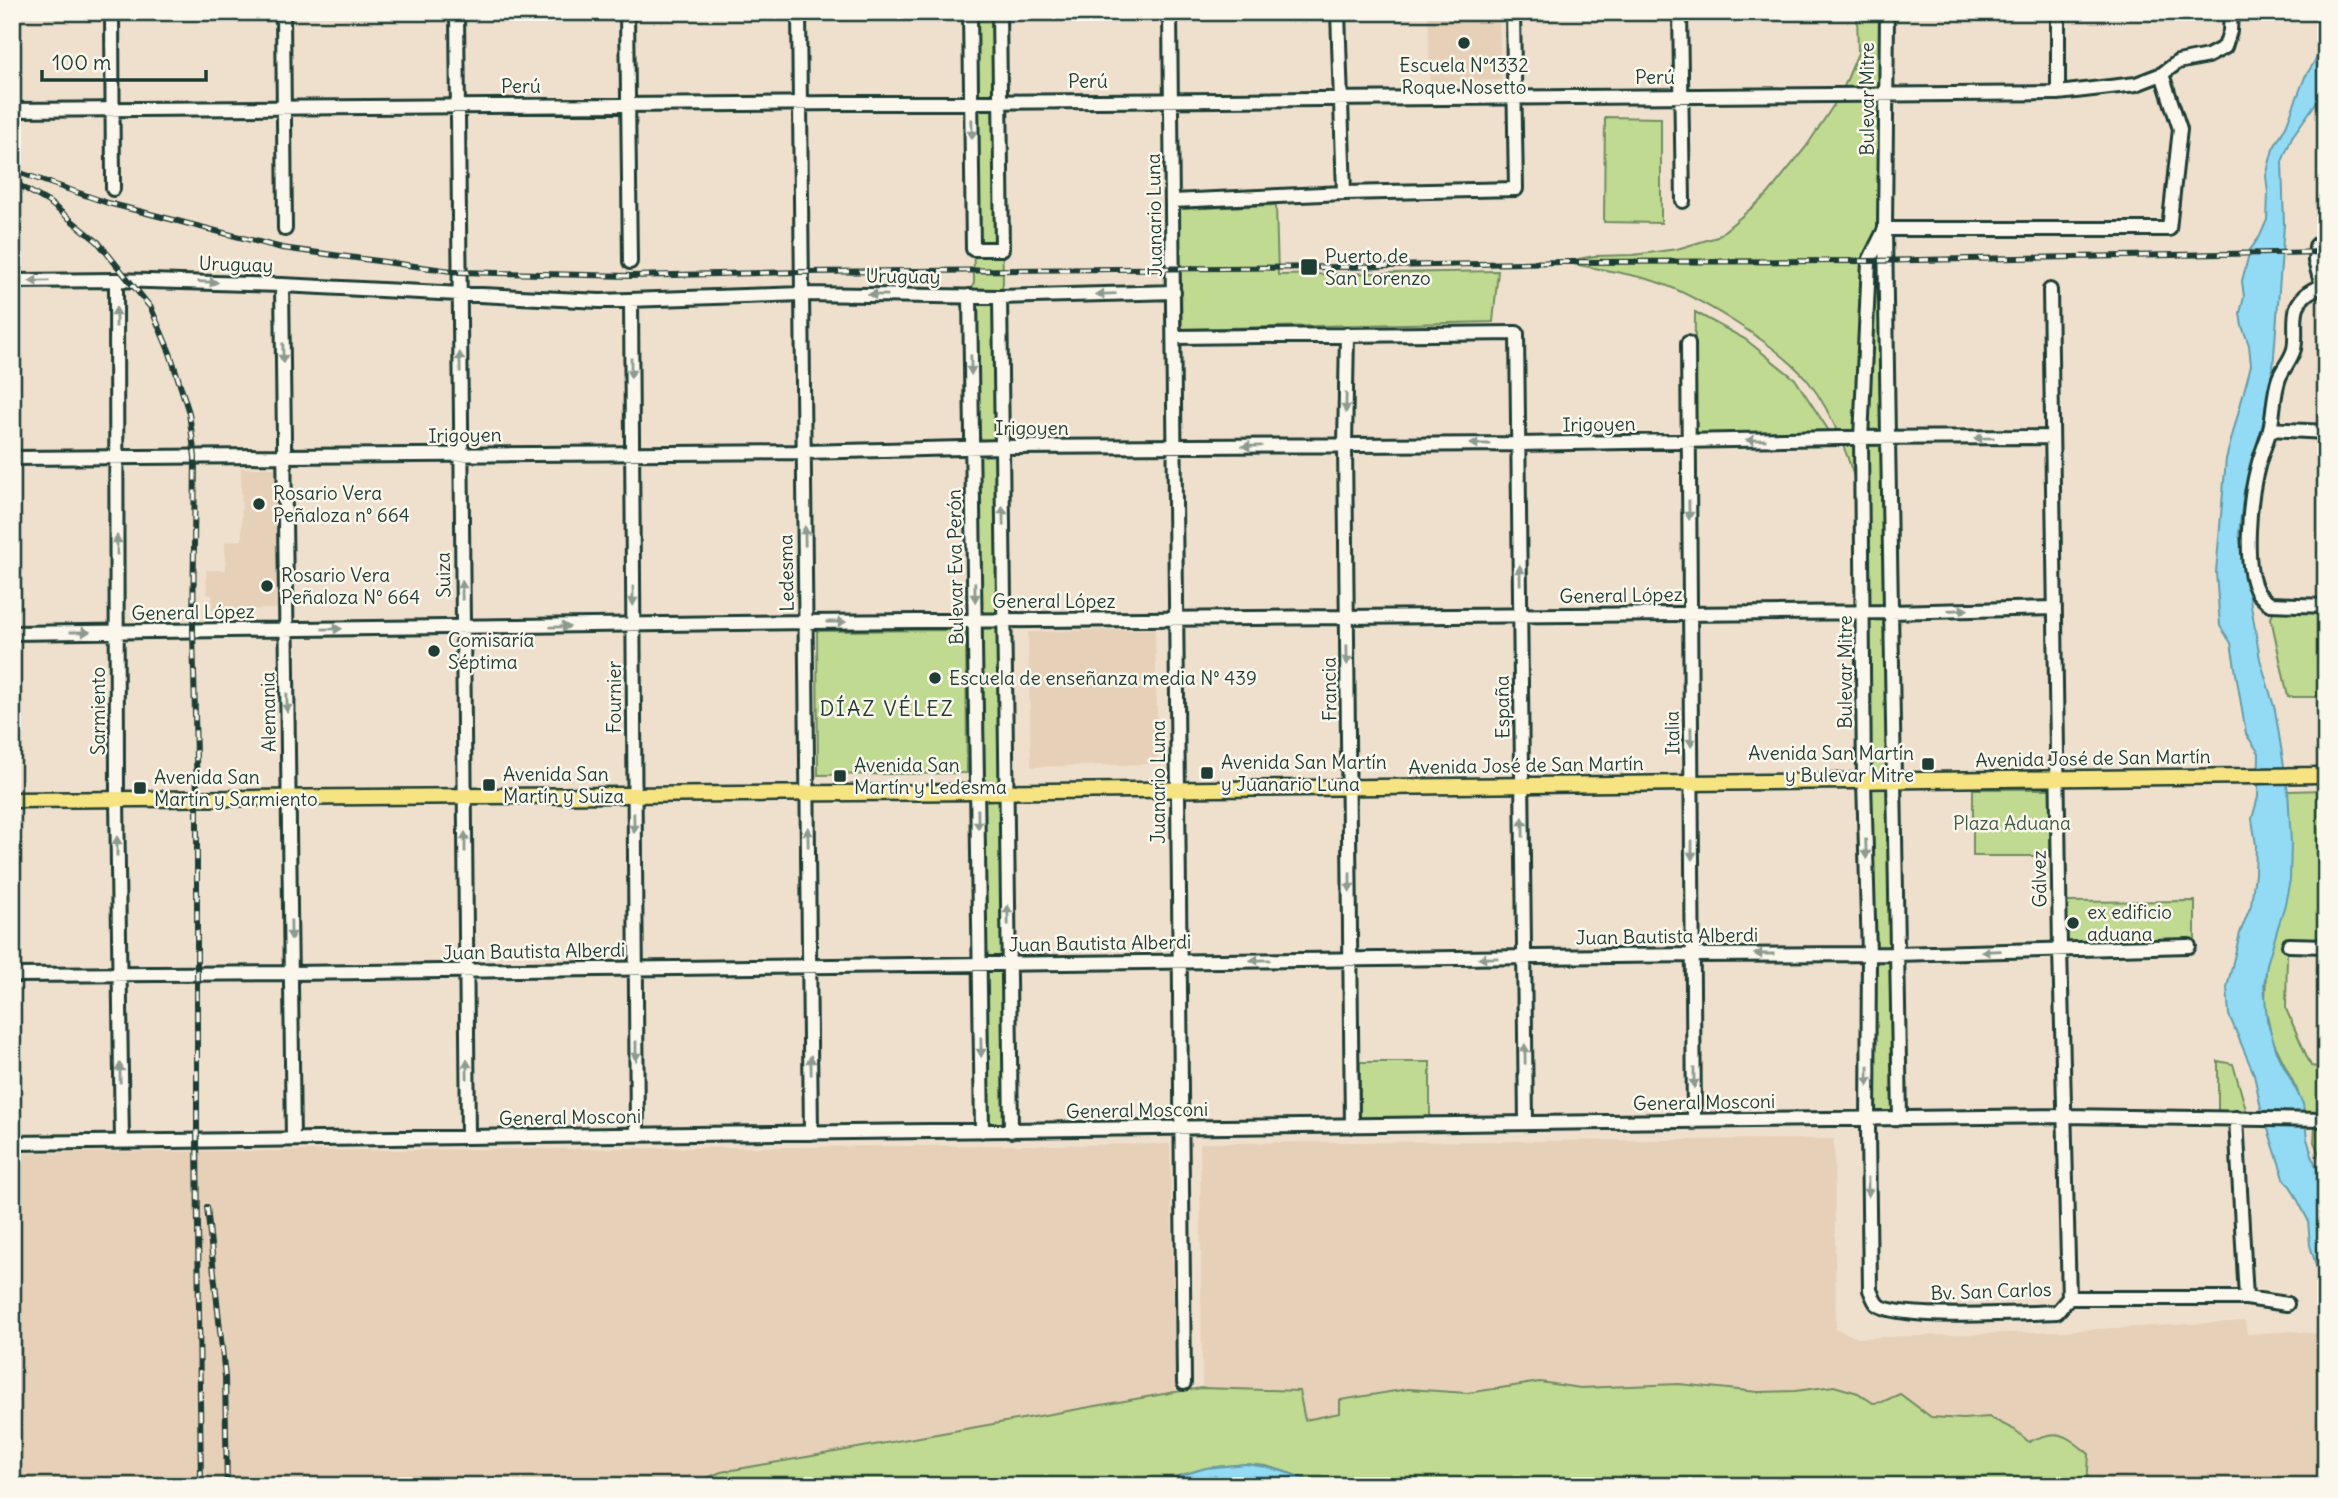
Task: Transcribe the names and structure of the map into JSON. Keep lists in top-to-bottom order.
{
  "streets": {
    "main road": ["Avenida José de San Martín"],
    "street": [
      "Perú",
      "Bulevar Mitre",
      "Juanario Luna",
      "Uruguay",
      "Irigoyen",
      "Bulevar Eva Perón",
      "Ledesma",
      "Suiza",
      "General López",
      "Francia",
      "Fournier",
      "España",
      "Sarmiento",
      "Alemania",
      "Italia",
      "Gálvez",
      "Juan Bautista Alberdi",
      "General Mosconi",
      "Bv. San Carlos"
    ]
  },
  "crossings": [
    ["Perú", "Bulevar Mitre"],
    ["Perú", "Juanario Luna"],
    ["Perú", "Ledesma"],
    ["Perú", "Suiza"],
    ["Bulevar Mitre", "Irigoyen"],
    ["Bulevar Mitre", "General López"],
    ["Bulevar Mitre", "Avenida José de San Martín"],
    ["Bulevar Mitre", "Juan Bautista Alberdi"],
    ["Bulevar Mitre", "General Mosconi"],
    ["Bulevar Mitre", "Bv. San Carlos"],
    ["Juanario Luna", "Uruguay"],
    ["Juanario Luna", "Irigoyen"],
    ["Juanario Luna", "General López"],
    ["Juanario Luna", "Avenida José de San Martín"],
    ["Juanario Luna", "Juan Bautista Alberdi"],
    ["Juanario Luna", "General Mosconi"],
    ["Uruguay", "Bulevar Eva Perón"],
    ["Uruguay", "Ledesma"],
    ["Uruguay", "Suiza"],
    ["Uruguay", "Fournier"],
    ["Uruguay", "Sarmiento"],
    ["Uruguay", "Alemania"],
    ["Irigoyen", "Bulevar Eva Perón"],
    ["Irigoyen", "Ledesma"],
    ["Irigoyen", "Suiza"],
    ["Irigoyen", "Francia"],
    ["Irigoyen", "Fournier"],
    ["Irigoyen", "España"],
    ["Irigoyen", "Sarmiento"],
    ["Irigoyen", "Alemania"],
    ["Irigoyen", "Italia"],
    ["Irigoyen", "Gálvez"],
    ["Bulevar Eva Perón", "General López"],
    ["Bulevar Eva Perón", "Avenida José de San Martín"],
    ["Bulevar Eva Perón", "Juan Bautista Alberdi"],
    ["Bulevar Eva Perón", "General Mosconi"],
    ["Ledesma", "General López"],
    ["Ledesma", "Avenida José de San Martín"],
    ["Ledesma", "Juan Bautista Alberdi"],
    ["Ledesma", "General Mosconi"],
    ["Suiza", "General López"],
    ["Suiza", "Avenida José de San Martín"],
    ["Suiza", "Juan Bautista Alberdi"],
    ["Suiza", "General Mosconi"],
    ["General López", "Francia"],
    ["General López", "Fournier"],
    ["General López", "España"],
    ["General López", "Sarmiento"],
    ["General López", "Alemania"],
    ["General López", "Italia"],
    ["General López", "Gálvez"],
    ["Francia", "España"],
    ["Francia", "Avenida José de San Martín"],
    ["Francia", "Juan Bautista Alberdi"],
    ["Francia", "General Mosconi"],
    ["Fournier", "Avenida José de San Martín"],
    ["Fournier", "Juan Bautista Alberdi"],
    ["Fournier", "General Mosconi"],
    ["España", "Avenida José de San Martín"],
    ["España", "Juan Bautista Alberdi"],
    ["España", "General Mosconi"],
    ["Sarmiento", "Avenida José de San Martín"],
    ["Sarmiento", "Juan Bautista Alberdi"],
    ["Sarmiento", "General Mosconi"],
    ["Alemania", "Avenida José de San Martín"],
    ["Alemania", "Juan Bautista Alberdi"],
    ["Alemania", "General Mosconi"],
    ["Italia", "Avenida José de San Martín"],
    ["Italia", "Juan Bautista Alberdi"],
    ["Italia", "General Mosconi"],
    ["Avenida José de San Martín", "Gálvez"],
    ["Gálvez", "Juan Bautista Alberdi"],
    ["Gálvez", "General Mosconi"],
    ["Gálvez", "Bv. San Carlos"]
  ],
  "one_way": [
    "Ledesma",
    "Suiza",
    "General López",
    "Francia",
    "Fournier",
    "España",
    "Sarmiento",
    "Alemania",
    "Italia"
  ],
  "districts": ["DÍAZ VÉLEZ"],
  "parks": ["Plaza Aduana"],
  "places": {
    "other": [
      "Escuela N°1332 Roque Nosetto",
      "Rosario Vera Peñaloza n° 664",
      "Rosario Vera Peñaloza Nº 664",
      "Comisaría Séptima",
      "Escuela de enseñanza media N° 439",
      "ex edificio aduana"
    ],
    "transit": [
      "Puerto de San Lorenzo",
      "Avenida San Martín y Bulevar Mitre",
      "Avenida San Martín y Juanario Luna",
      "Avenida San Martín y Ledesma",
      "Avenida San Martín y Suiza",
      "Avenida San Martín y Sarmiento"
    ]
  },
  "scale_bar": "100 m"
}
